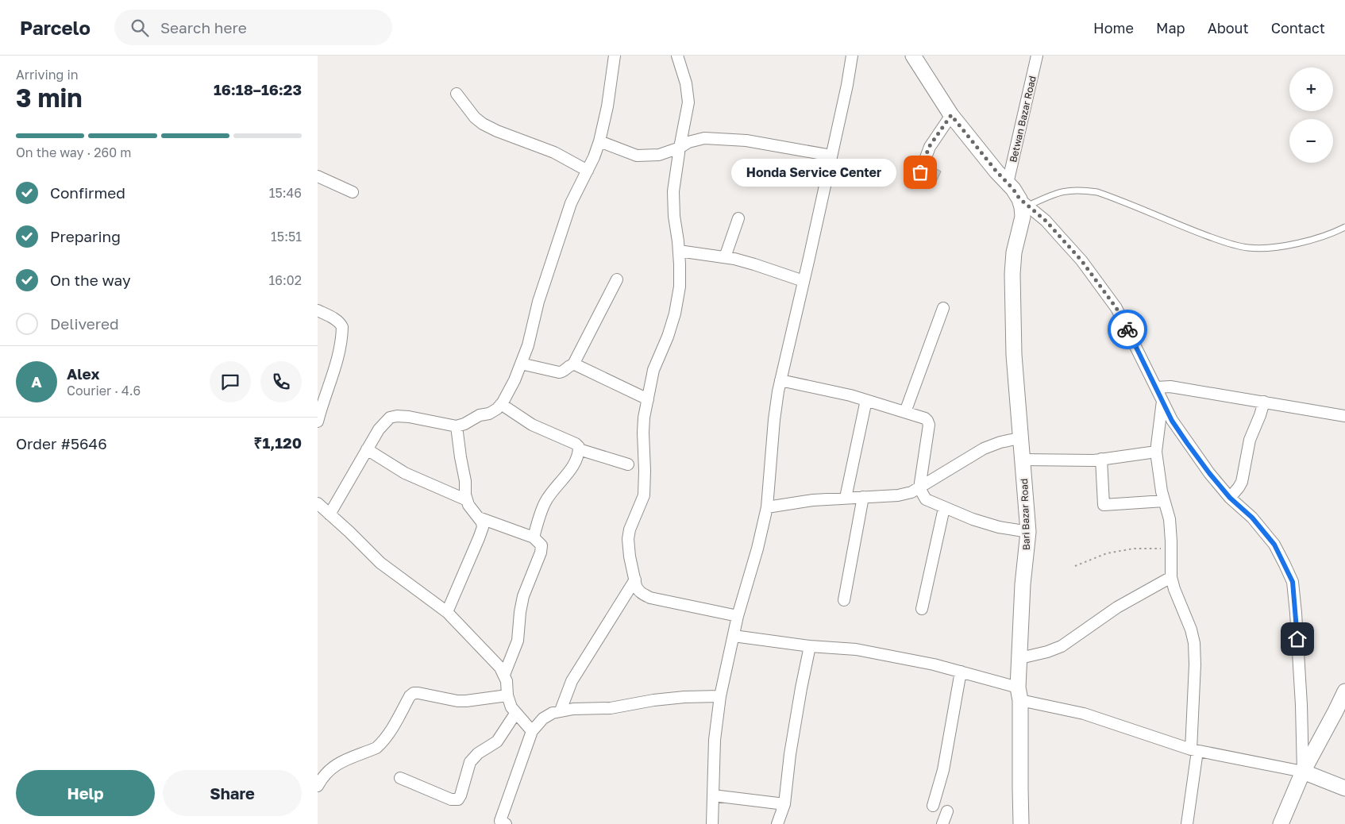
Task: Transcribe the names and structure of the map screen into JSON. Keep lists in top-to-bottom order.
{
  "streets": {
    "street": ["Betwan Bazar Road", "Bari Bazar Road"]
  },
  "places": ["Honda Service Center"],
  "page": {
    "header": "Parcelo",
    "search": "Search here",
    "nav": [
      "Home",
      "Map",
      "About",
      "Contact"
    ],
    "heading": ["3 min", "Arriving in", "16:18–16:23"],
    "panel": [
      "Alex",
      "Courier · 4.6",
      "Order #5646",
      "₹1,120"
    ],
    "map_buttons": ["+", "−"],
    "bar": "On the way · 260 m",
    "bubble": "Honda Service Center",
    "list": [
      ["Confirmed", "15:46"],
      ["Preparing", "15:51"],
      ["On the way", "16:02"],
      "Delivered"
    ],
    "round": "A",
    "buttons": ["Help", "Share"]
  }
}
